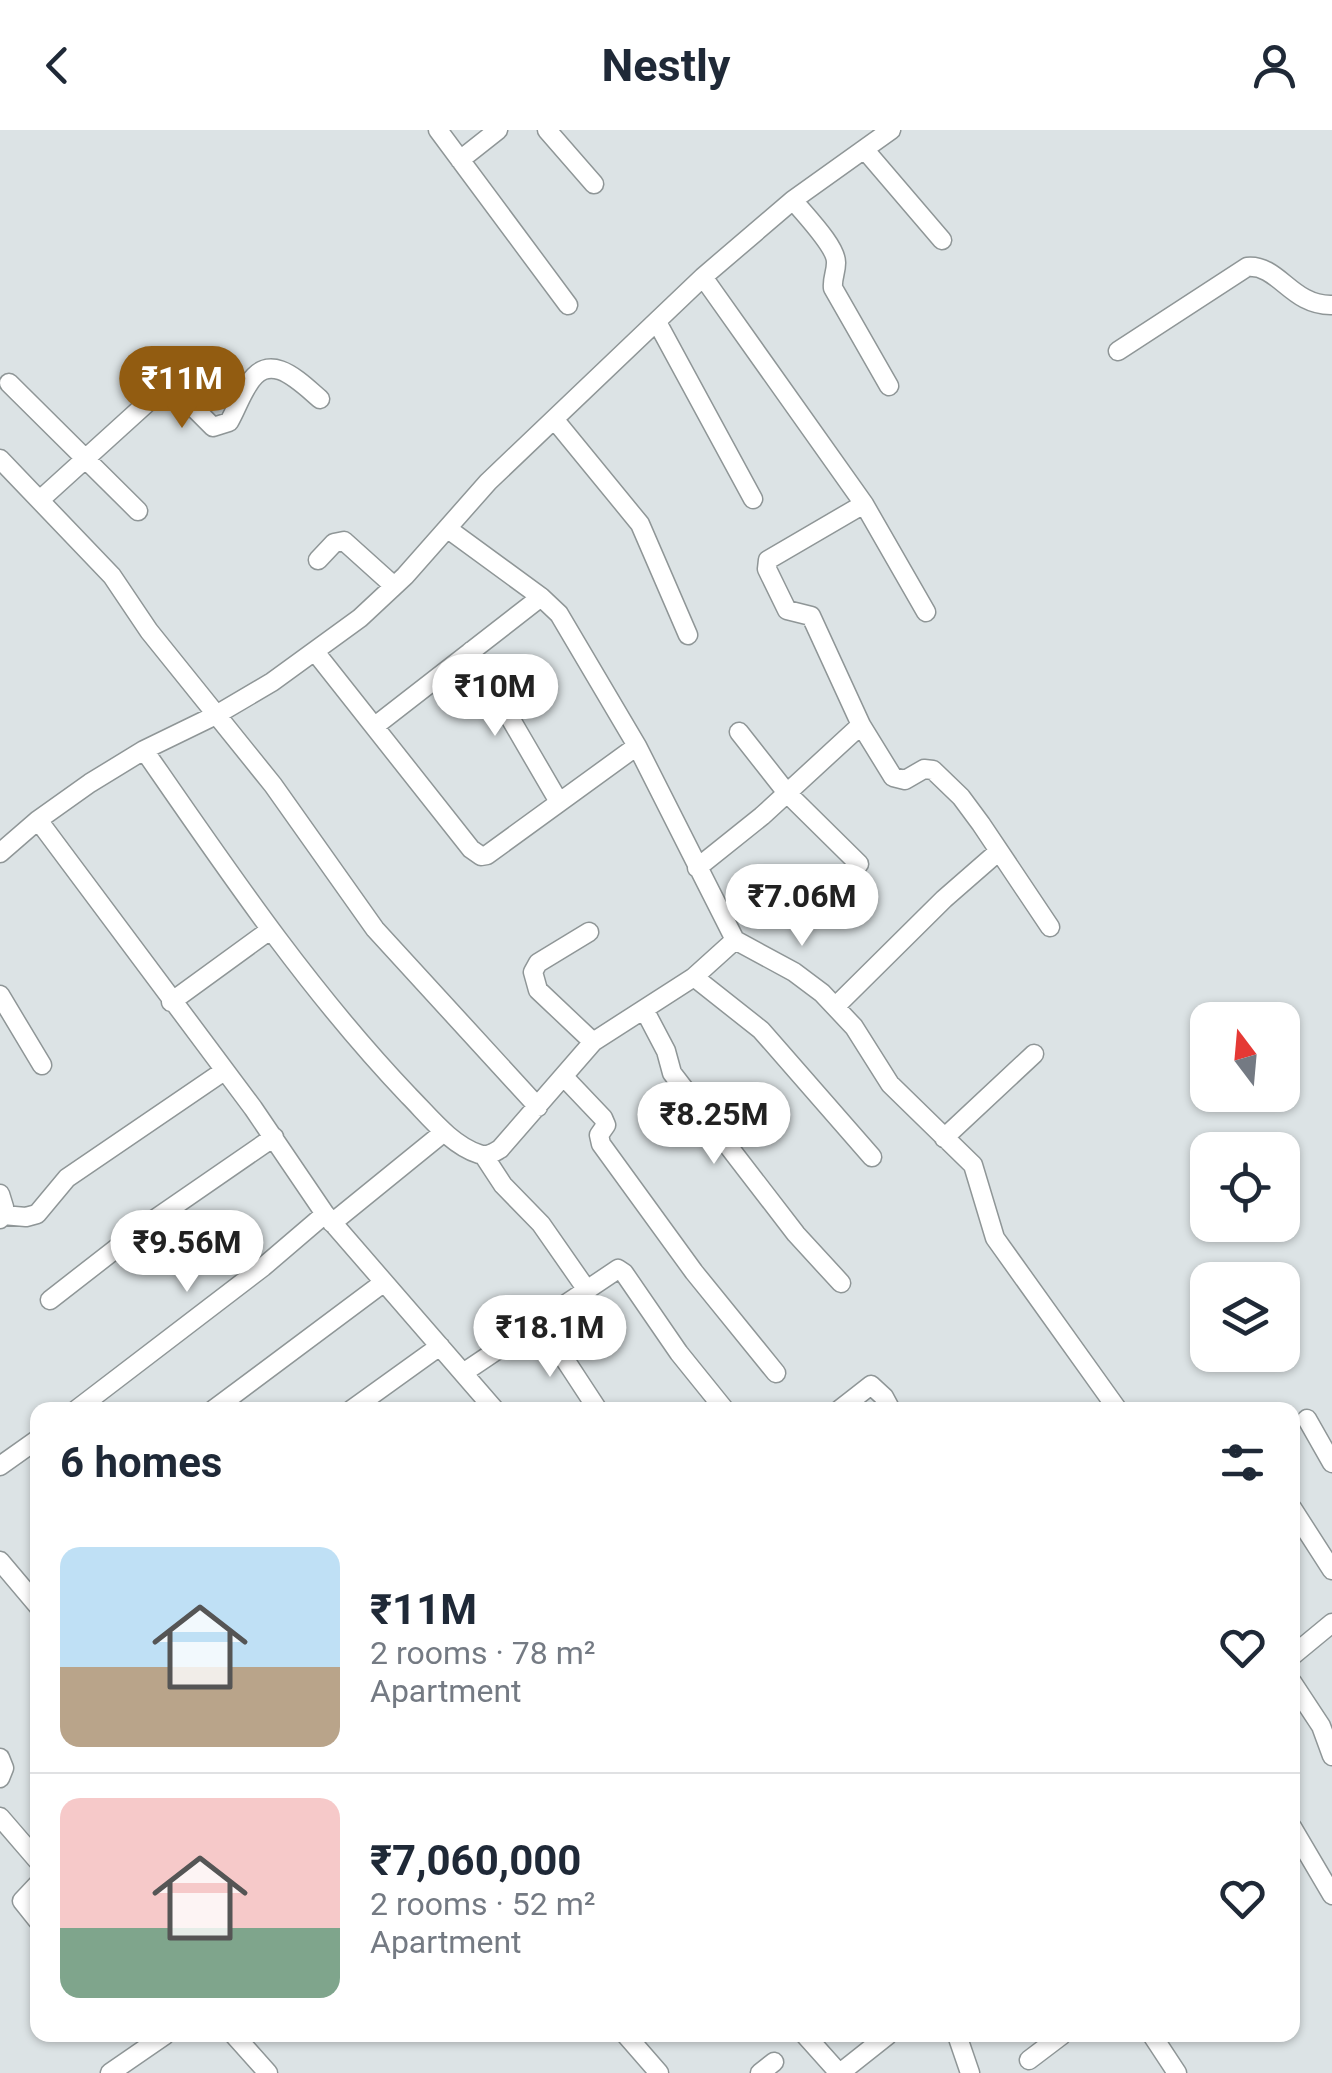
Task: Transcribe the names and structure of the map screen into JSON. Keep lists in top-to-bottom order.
{
  "north": "top",
  "page": {
    "header": "Nestly",
    "price": [
      "₹11M",
      "₹10M",
      "₹7.06M",
      "₹8.25M",
      "₹9.56M",
      "₹18.1M"
    ],
    "heading": "6 homes",
    "list": [
      {
        "name": "₹11M",
        "note": "2 rooms · 78 m² · Apartment"
      },
      {
        "name": "₹7,060,000",
        "note": "2 rooms · 52 m² · Apartment"
      }
    ]
  }
}
